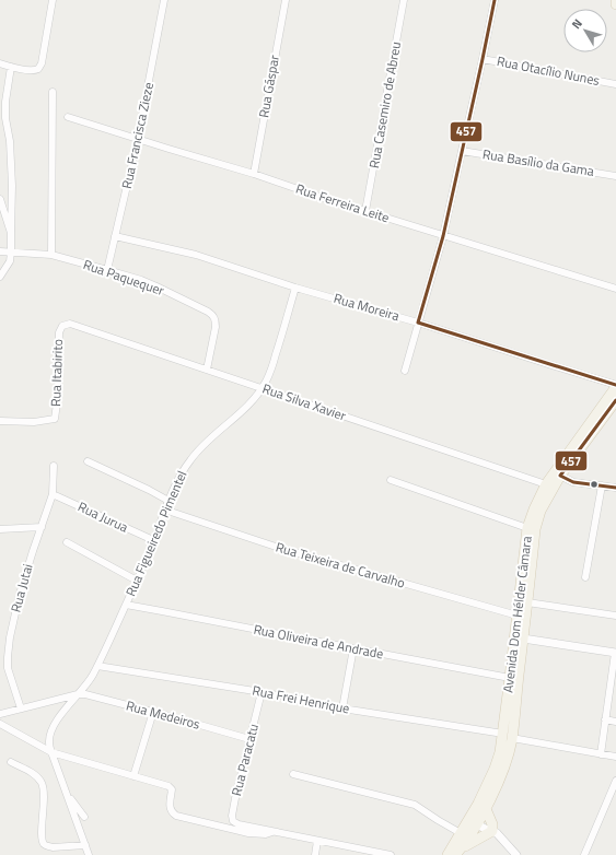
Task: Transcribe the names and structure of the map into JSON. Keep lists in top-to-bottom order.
{
  "streets": {
    "main road": ["Avenida Dom Hélder Câmara"],
    "street": [
      "Rua Otacílio Nunes",
      "Rua Gáspar",
      "Rua Casemiro de Abreu",
      "Rua Francisca Zieze",
      "Rua Basílio da Gama",
      "Rua Ferreira Leite",
      "Rua Paquequer",
      "Rua Moreira",
      "Rua Itabirito",
      "Rua Silva Xavier",
      "Rua Jurua",
      "Rua Figueiredo Pimentel",
      "Rua Teixeira de Carvalho",
      "Rua Jutai",
      "Rua Oliveira de Andrade",
      "Rua Frei Henrique",
      "Rua Medeiros",
      "Rua Paracatu"
    ]
  },
  "crossings": [
    ["Rua Gáspar", "Rua Ferreira Leite"],
    ["Rua Casemiro de Abreu", "Rua Ferreira Leite"],
    ["Rua Francisca Zieze", "Rua Ferreira Leite"],
    ["Rua Francisca Zieze", "Rua Paquequer"],
    ["Rua Francisca Zieze", "Rua Moreira"],
    ["Rua Paquequer", "Rua Silva Xavier"],
    ["Rua Moreira", "Rua Figueiredo Pimentel"],
    ["Rua Moreira", "Avenida Dom Hélder Câmara"],
    ["Rua Itabirito", "Rua Silva Xavier"],
    ["Rua Silva Xavier", "Rua Figueiredo Pimentel"],
    ["Rua Silva Xavier", "Avenida Dom Hélder Câmara"],
    ["Rua Jurua", "Rua Figueiredo Pimentel"],
    ["Rua Jurua", "Rua Jutai"],
    ["Rua Figueiredo Pimentel", "Rua Teixeira de Carvalho"],
    ["Rua Figueiredo Pimentel", "Rua Oliveira de Andrade"],
    ["Rua Figueiredo Pimentel", "Rua Frei Henrique"],
    ["Rua Figueiredo Pimentel", "Rua Medeiros"],
    ["Rua Teixeira de Carvalho", "Avenida Dom Hélder Câmara"],
    ["Avenida Dom Hélder Câmara", "Rua Oliveira de Andrade"],
    ["Avenida Dom Hélder Câmara", "Rua Frei Henrique"],
    ["Rua Frei Henrique", "Rua Paracatu"],
    ["Rua Medeiros", "Rua Paracatu"]
  ],
  "lines": ["transit line 457"],
  "north": "top left"
}
